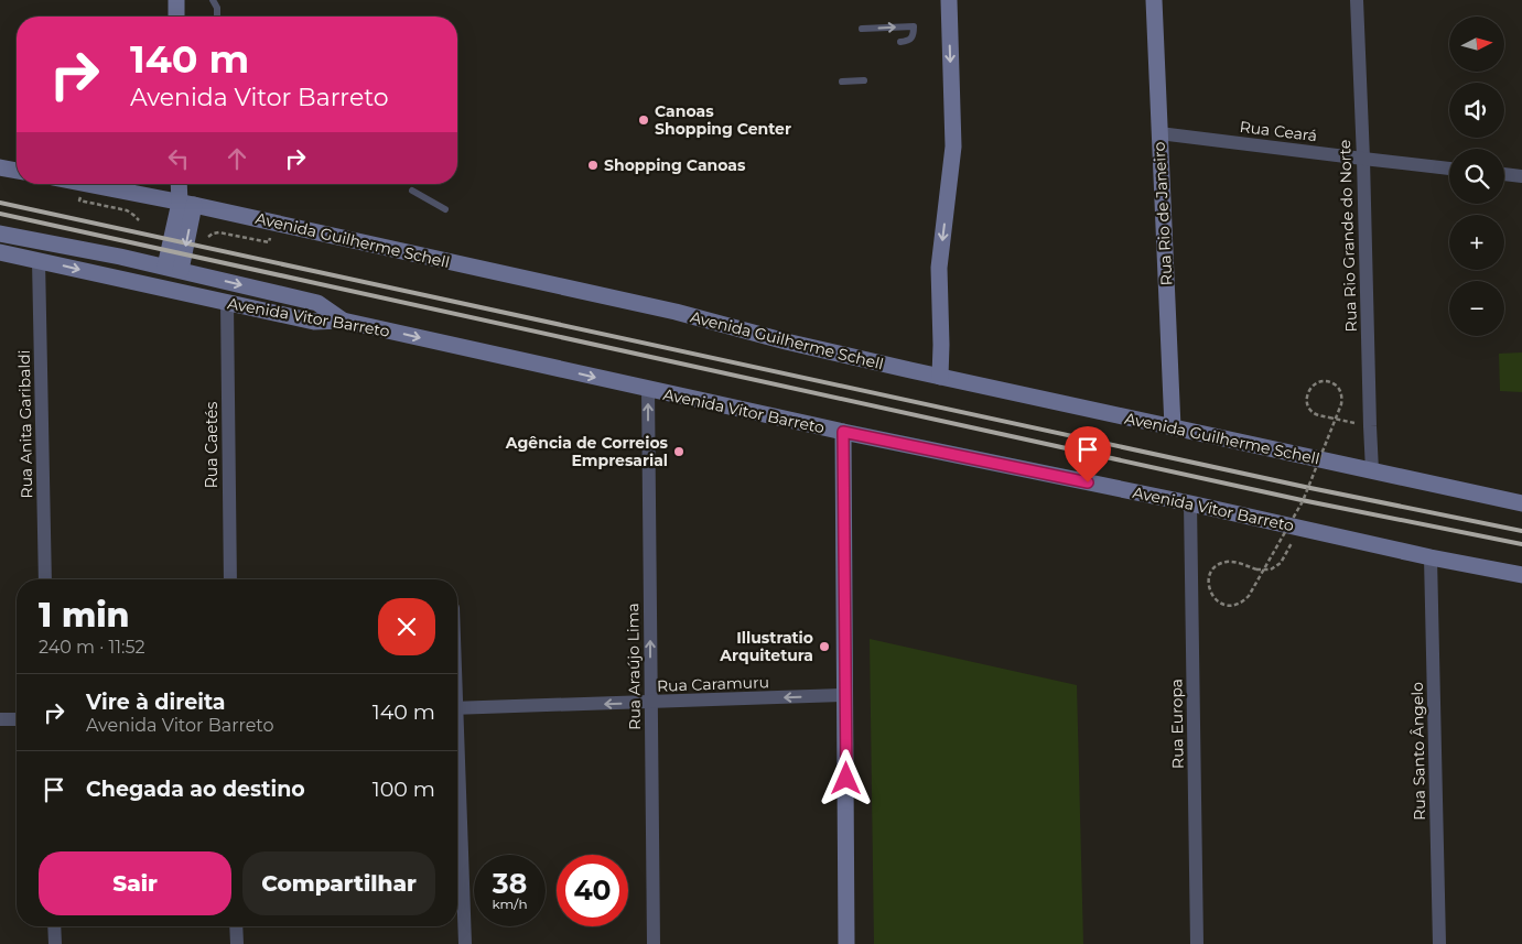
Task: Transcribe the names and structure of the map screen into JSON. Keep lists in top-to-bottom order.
{
  "streets": {
    "main road": ["Rua Rio de Janeiro", "Avenida Guilherme Schell", "Avenida Vitor Barreto"],
    "street": [
      "Rua Ceará",
      "Rua Rio Grande do Norte",
      "Rua Anita Garibaldi",
      "Rua Caetés",
      "Rua Araújo Lima",
      "Rua Caramuru",
      "Rua Europa",
      "Rua Santo Ângelo"
    ]
  },
  "crossings": [
    ["Rua Ceará", "Rua Rio de Janeiro"],
    ["Rua Ceará", "Rua Rio Grande do Norte"],
    ["Rua Rio de Janeiro", "Avenida Guilherme Schell"],
    ["Rua Rio Grande do Norte", "Avenida Guilherme Schell"],
    ["Avenida Vitor Barreto", "Rua Anita Garibaldi"],
    ["Avenida Vitor Barreto", "Rua Caetés"],
    ["Avenida Vitor Barreto", "Rua Araújo Lima"],
    ["Avenida Vitor Barreto", "Rua Europa"],
    ["Avenida Vitor Barreto", "Rua Santo Ângelo"],
    ["Rua Araújo Lima", "Rua Caramuru"]
  ],
  "one_way": ["Rua Araújo Lima", "Rua Caramuru"],
  "places": [
    "Canoas Shopping Center",
    "Shopping Canoas",
    "Agência de Correios Empresarial",
    "Illustratio Arquitetura"
  ],
  "north": "right",
  "page": {
    "map_buttons": ["+", "−"],
    "turn": ["140 m", "Avenida Vitor Barreto"],
    "heading": ["1 min", "240 m · 11:52"],
    "list": [
      {
        "name": "Vire à direita",
        "note": "Avenida Vitor Barreto",
        "value": "140 m"
      },
      {
        "name": "Chegada ao destino",
        "value": "100 m"
      }
    ],
    "buttons": ["Sair", "Compartilhar"],
    "speed": "38 km/h",
    "limit": "40"
  }
}
